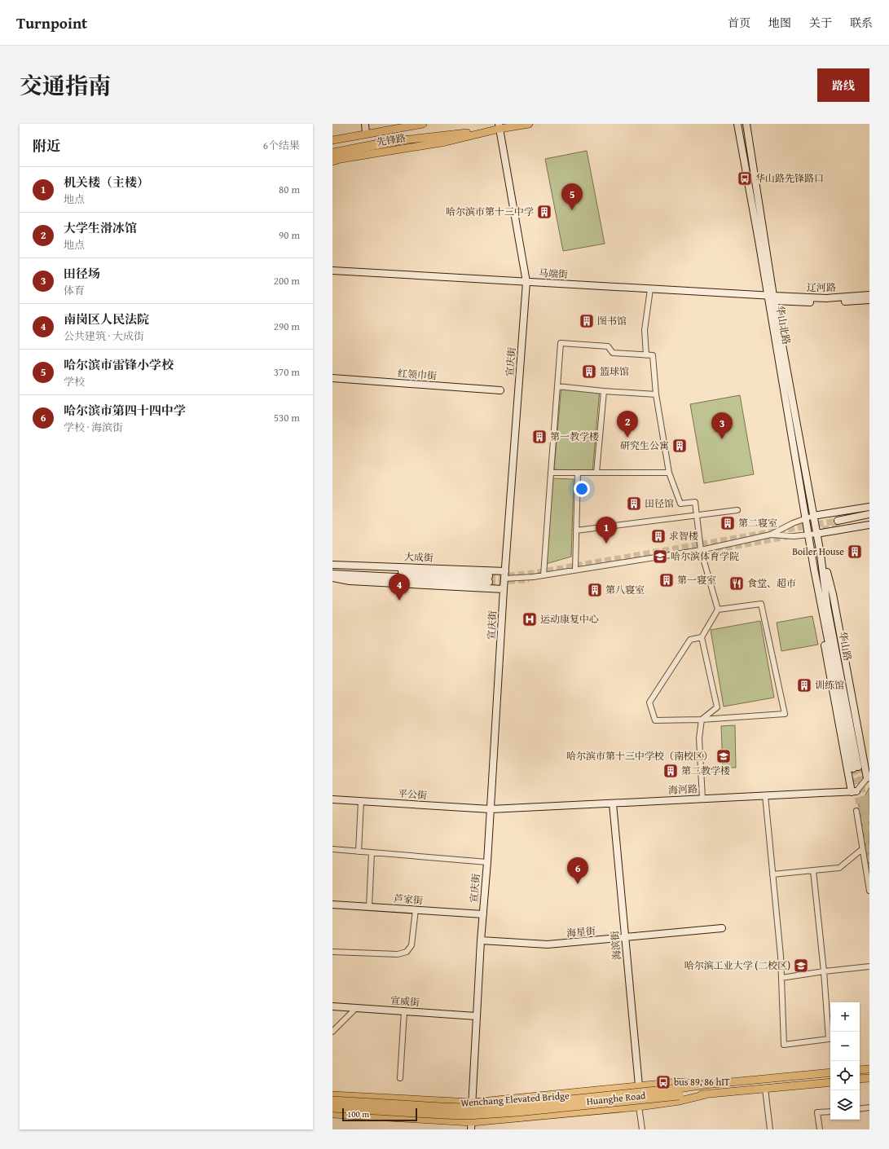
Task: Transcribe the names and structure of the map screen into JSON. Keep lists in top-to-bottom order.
{
  "streets": {
    "highway": ["Wenchang Elevated Bridge"],
    "main road": ["先锋路", "Huanghe Road"],
    "street": [
      "马端街",
      "辽河路",
      "华山北路",
      "宣庆街",
      "红领巾街",
      "大成街",
      "华山路",
      "海河路",
      "平公街",
      "芦家街",
      "海星街",
      "海滨街",
      "宣威街"
    ]
  },
  "crossings": [
    ["先锋路", "宣庆街"],
    ["马端街", "辽河路"],
    ["马端街", "华山北路"],
    ["马端街", "宣庆街"],
    ["辽河路", "华山北路"],
    ["华山北路", "华山路"],
    ["宣庆街", "大成街"],
    ["宣庆街", "海河路"],
    ["宣庆街", "平公街"],
    ["宣庆街", "芦家街"],
    ["宣庆街", "海星街"],
    ["宣庆街", "宣威街"],
    ["宣庆街", "Huanghe Road"],
    ["华山路", "海河路"],
    ["海河路", "平公街"],
    ["海河路", "海滨街"],
    ["海星街", "海滨街"],
    ["海滨街", "Huanghe Road"],
    ["Huanghe Road", "Wenchang Elevated Bridge"]
  ],
  "places": {
    "bus stop": ["华山路先锋路口", "bus 89, 86 hIT"],
    "building": [
      "哈尔滨市第十三中学",
      "图书馆",
      "篮球馆",
      "第一教学楼",
      "研究生公寓",
      "田径馆",
      "第二寝室",
      "求智楼",
      "Boiler House",
      "第一寝室",
      "第八寝室",
      "训练馆",
      "第二教学楼"
    ],
    "school or university": ["哈尔滨体育学院", "哈尔滨市第十三中学校（南校区）", "哈尔滨工业大学 (二校区)"],
    "restaurant": ["食堂、超市"],
    "hospital": ["运动康复中心"]
  },
  "scale_bar": "100 m",
  "page": {
    "header": "Turnpoint",
    "nav": [
      "首页",
      "地图",
      "关于",
      "联系"
    ],
    "title": "交通指南",
    "buttons": "路线",
    "heading": ["附近", "6个结果"],
    "list": [
      {
        "mark": "1",
        "name": "机关楼（主楼）",
        "note": "地点",
        "value": "80 m"
      },
      {
        "mark": "2",
        "name": "大学生滑冰馆",
        "note": "地点",
        "value": "90 m"
      },
      {
        "mark": "3",
        "name": "田径场",
        "note": "体育",
        "value": "200 m"
      },
      {
        "mark": "4",
        "name": "南岗区人民法院",
        "note": "公共建筑 · 大成街",
        "value": "290 m"
      },
      {
        "mark": "5",
        "name": "哈尔滨市雷锋小学校",
        "note": "学校",
        "value": "370 m"
      },
      {
        "mark": "6",
        "name": "哈尔滨市第四十四中学",
        "note": "学校 · 海滨街",
        "value": "530 m"
      }
    ],
    "pins": [
      "5",
      "2",
      "3",
      "1",
      "4",
      "6"
    ],
    "map_buttons": ["+", "−"],
    "scale": "100 m"
  }
}
